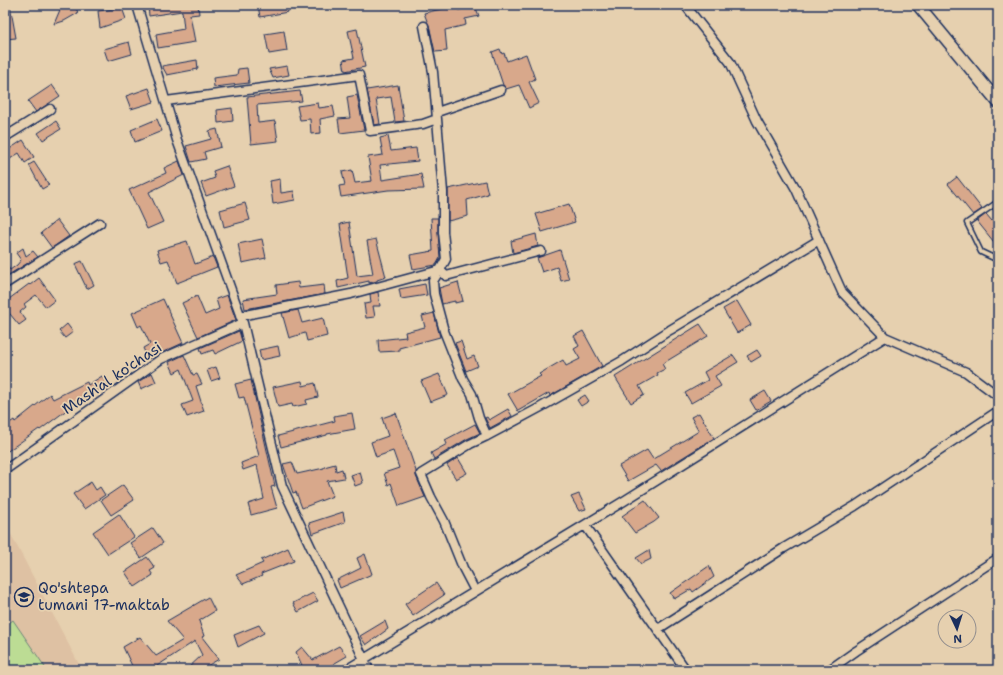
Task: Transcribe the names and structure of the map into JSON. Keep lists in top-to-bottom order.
{
  "streets": {
    "street": ["Mash'al ko'chasi"]
  },
  "places": {
    "school or university": ["Qo'shtepa tumani 17-maktab"]
  },
  "north": "bottom"
}
